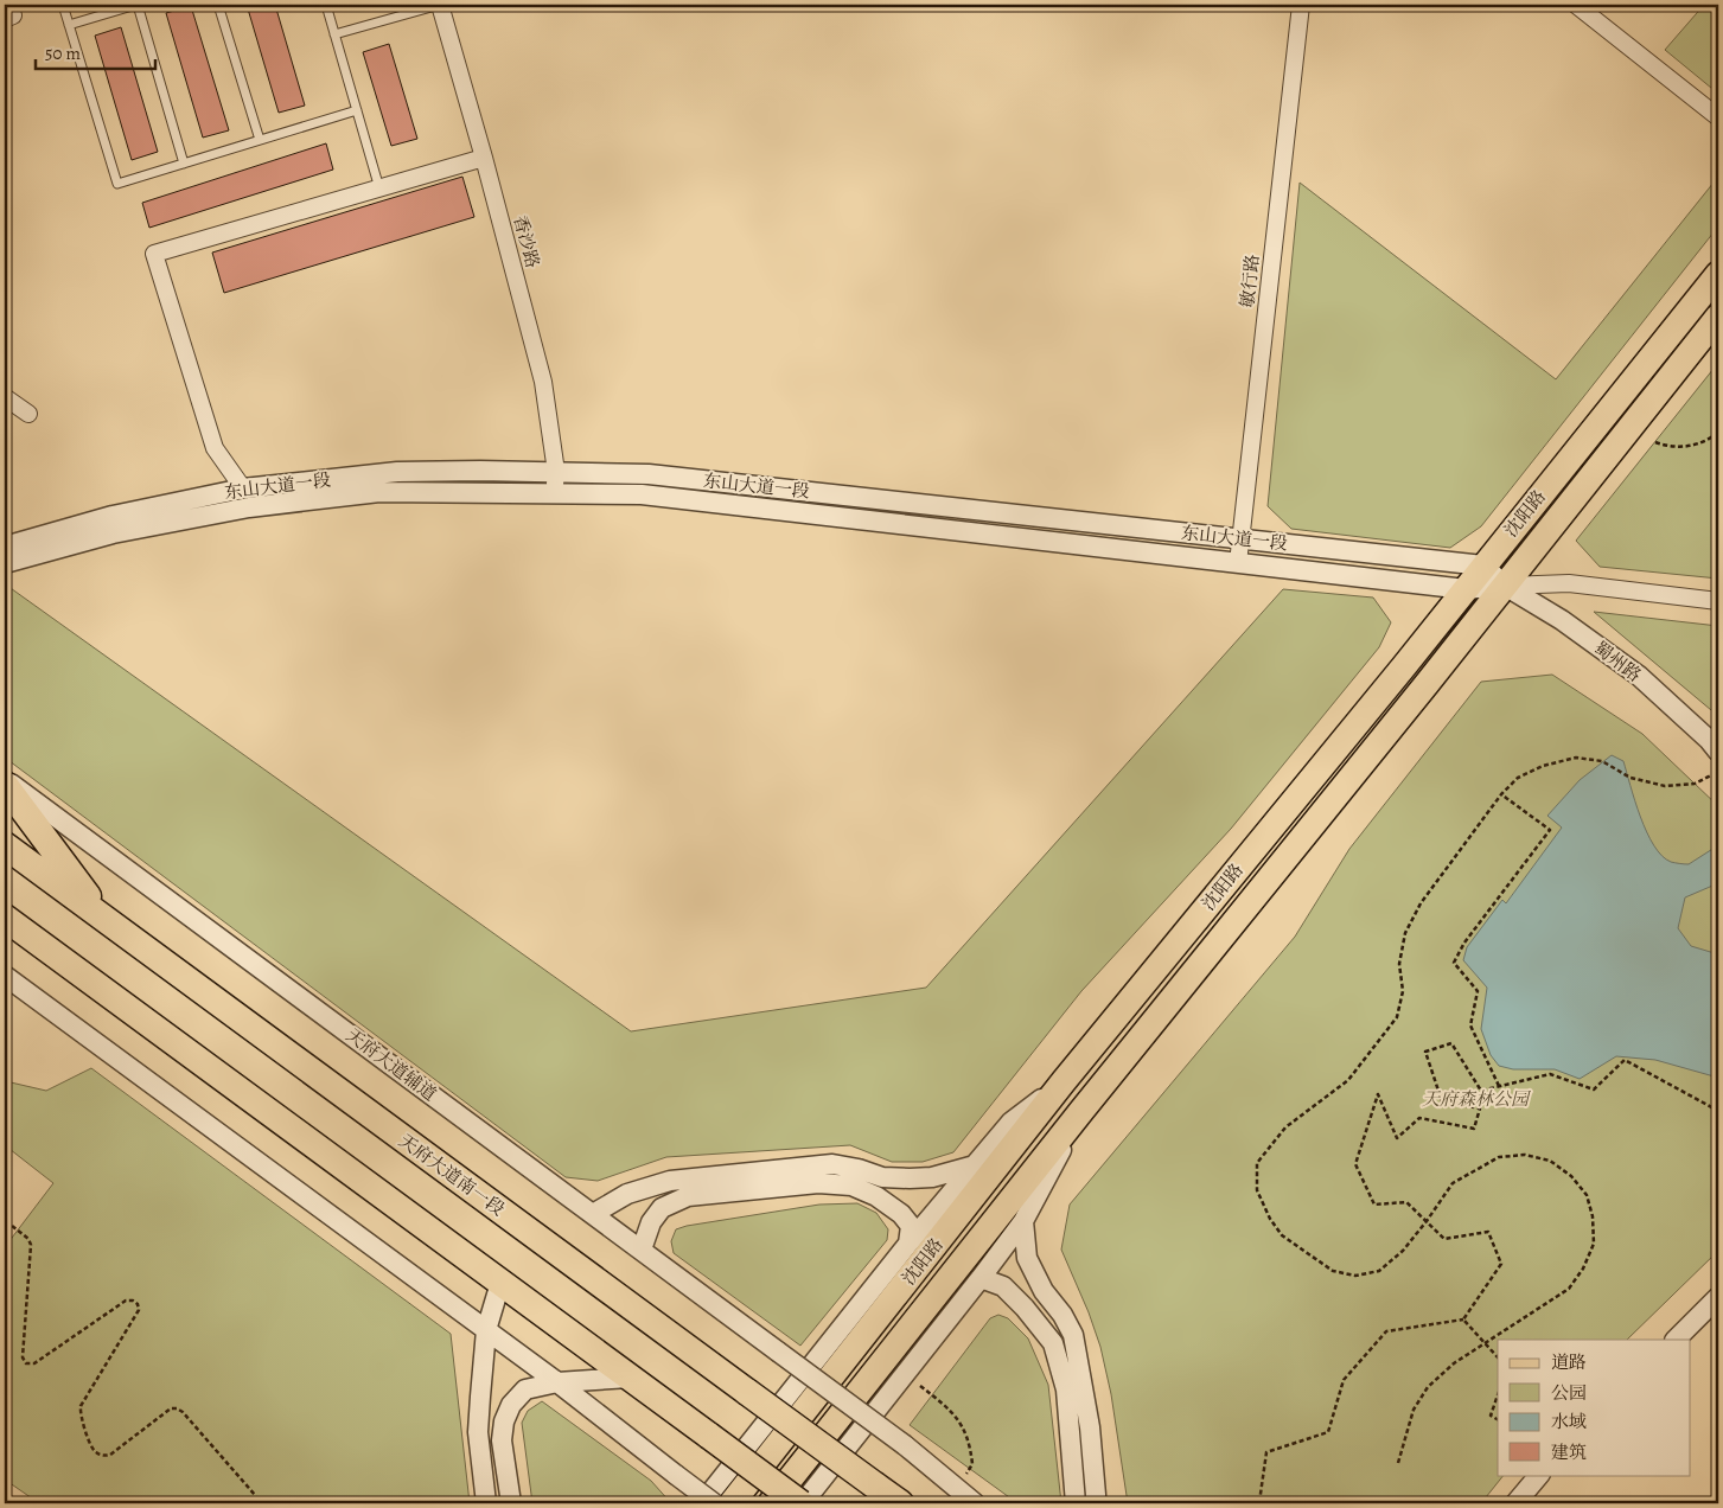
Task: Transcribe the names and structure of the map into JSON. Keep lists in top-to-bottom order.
{
  "streets": {
    "highway": ["天府大道南一段"],
    "main road": ["沈阳路"],
    "street": [
      "香沙路",
      "敏行路",
      "东山大道一段",
      "蜀州路",
      "天府大道辅道"
    ]
  },
  "crossings": [
    ["香沙路", "东山大道一段"],
    ["敏行路", "东山大道一段"],
    ["东山大道一段", "沈阳路"],
    ["东山大道一段", "蜀州路"],
    ["沈阳路", "蜀州路"]
  ],
  "parks": ["天府森林公园"],
  "legend": [
    "道路",
    "公园",
    "水域",
    "建筑"
  ],
  "scale_bar": "50 m"
}
